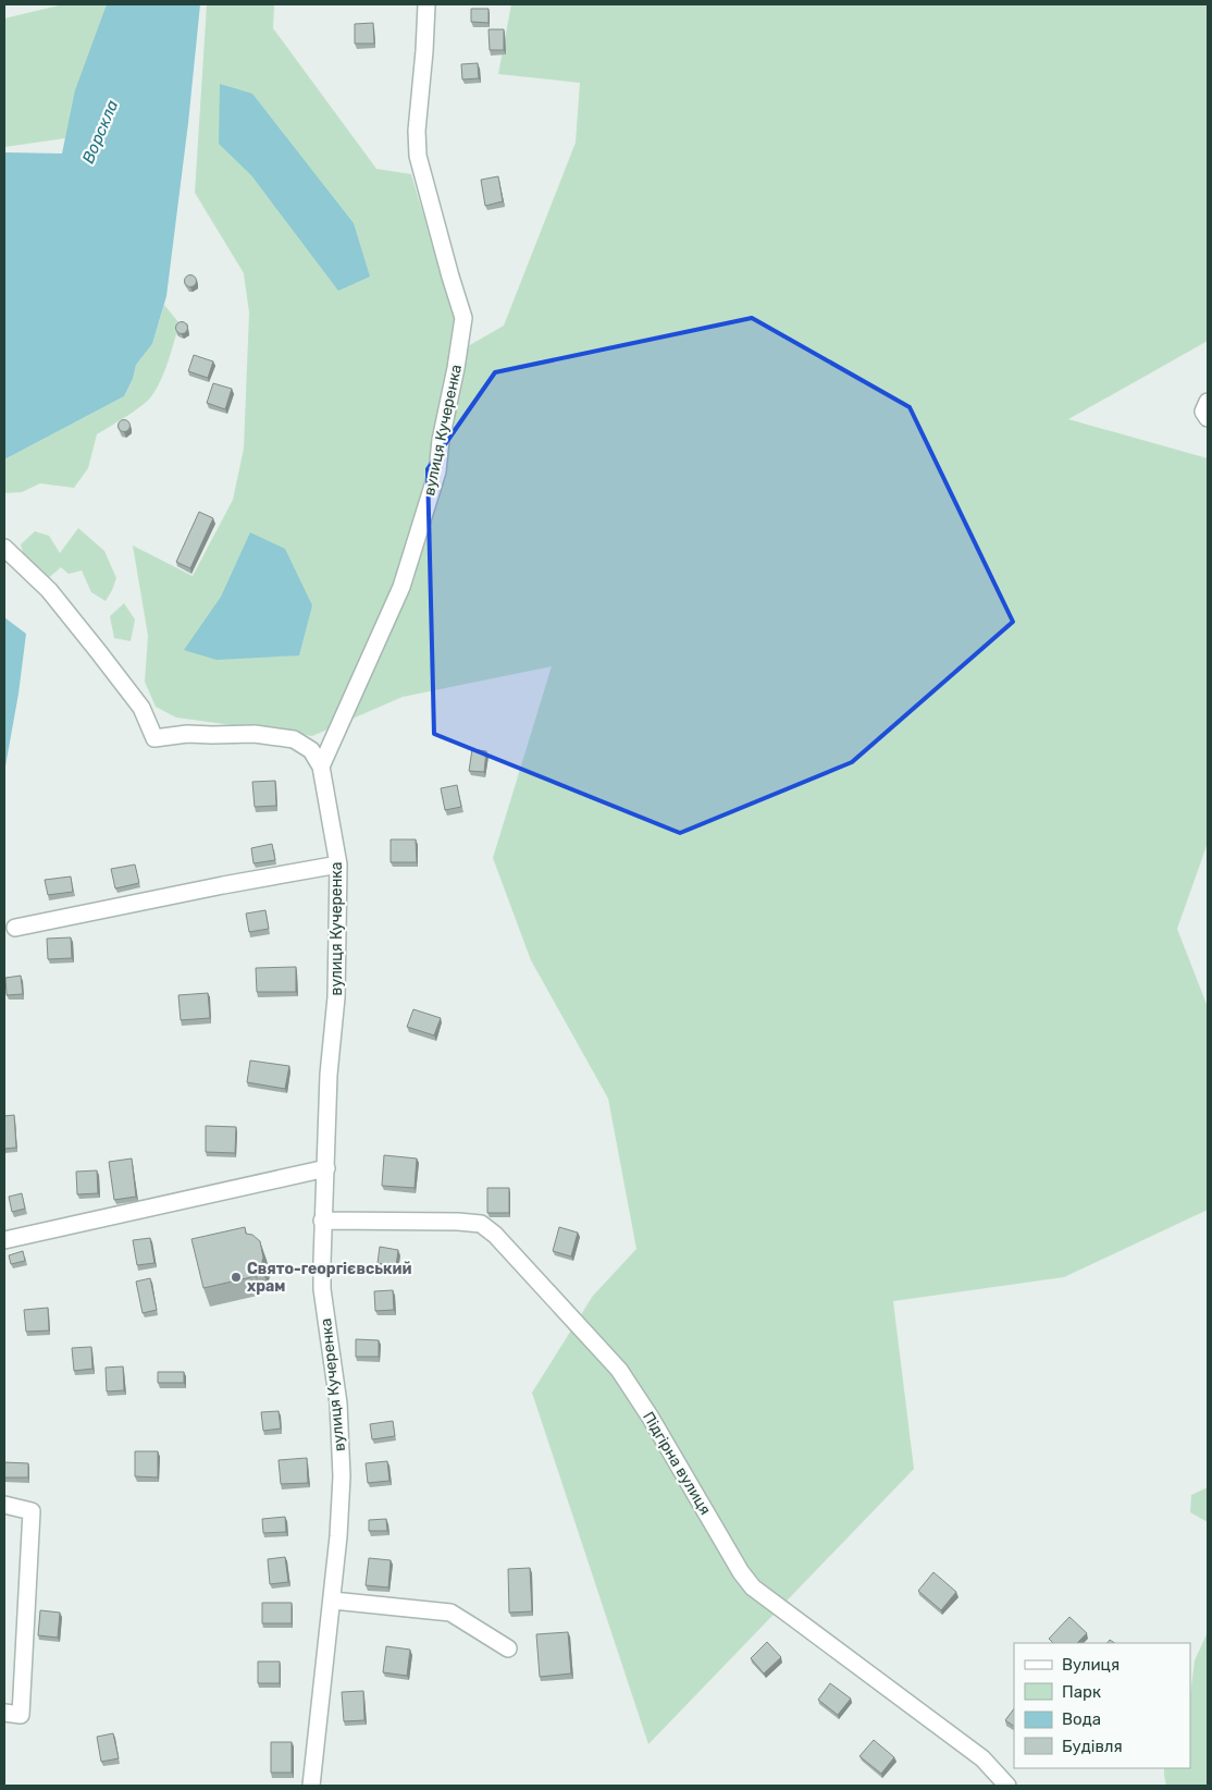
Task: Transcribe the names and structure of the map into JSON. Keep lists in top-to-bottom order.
{
  "streets": {
    "street": ["вулиця Кучеренка", "Підгірна вулиця"]
  },
  "crossings": [
    ["вулиця Кучеренка", "Підгірна вулиця"]
  ],
  "water": ["Ворскла"],
  "places": ["Свято-георгієвський храм"],
  "legend": [
    "Вулиця",
    "Парк",
    "Вода",
    "Будівля"
  ]
}
